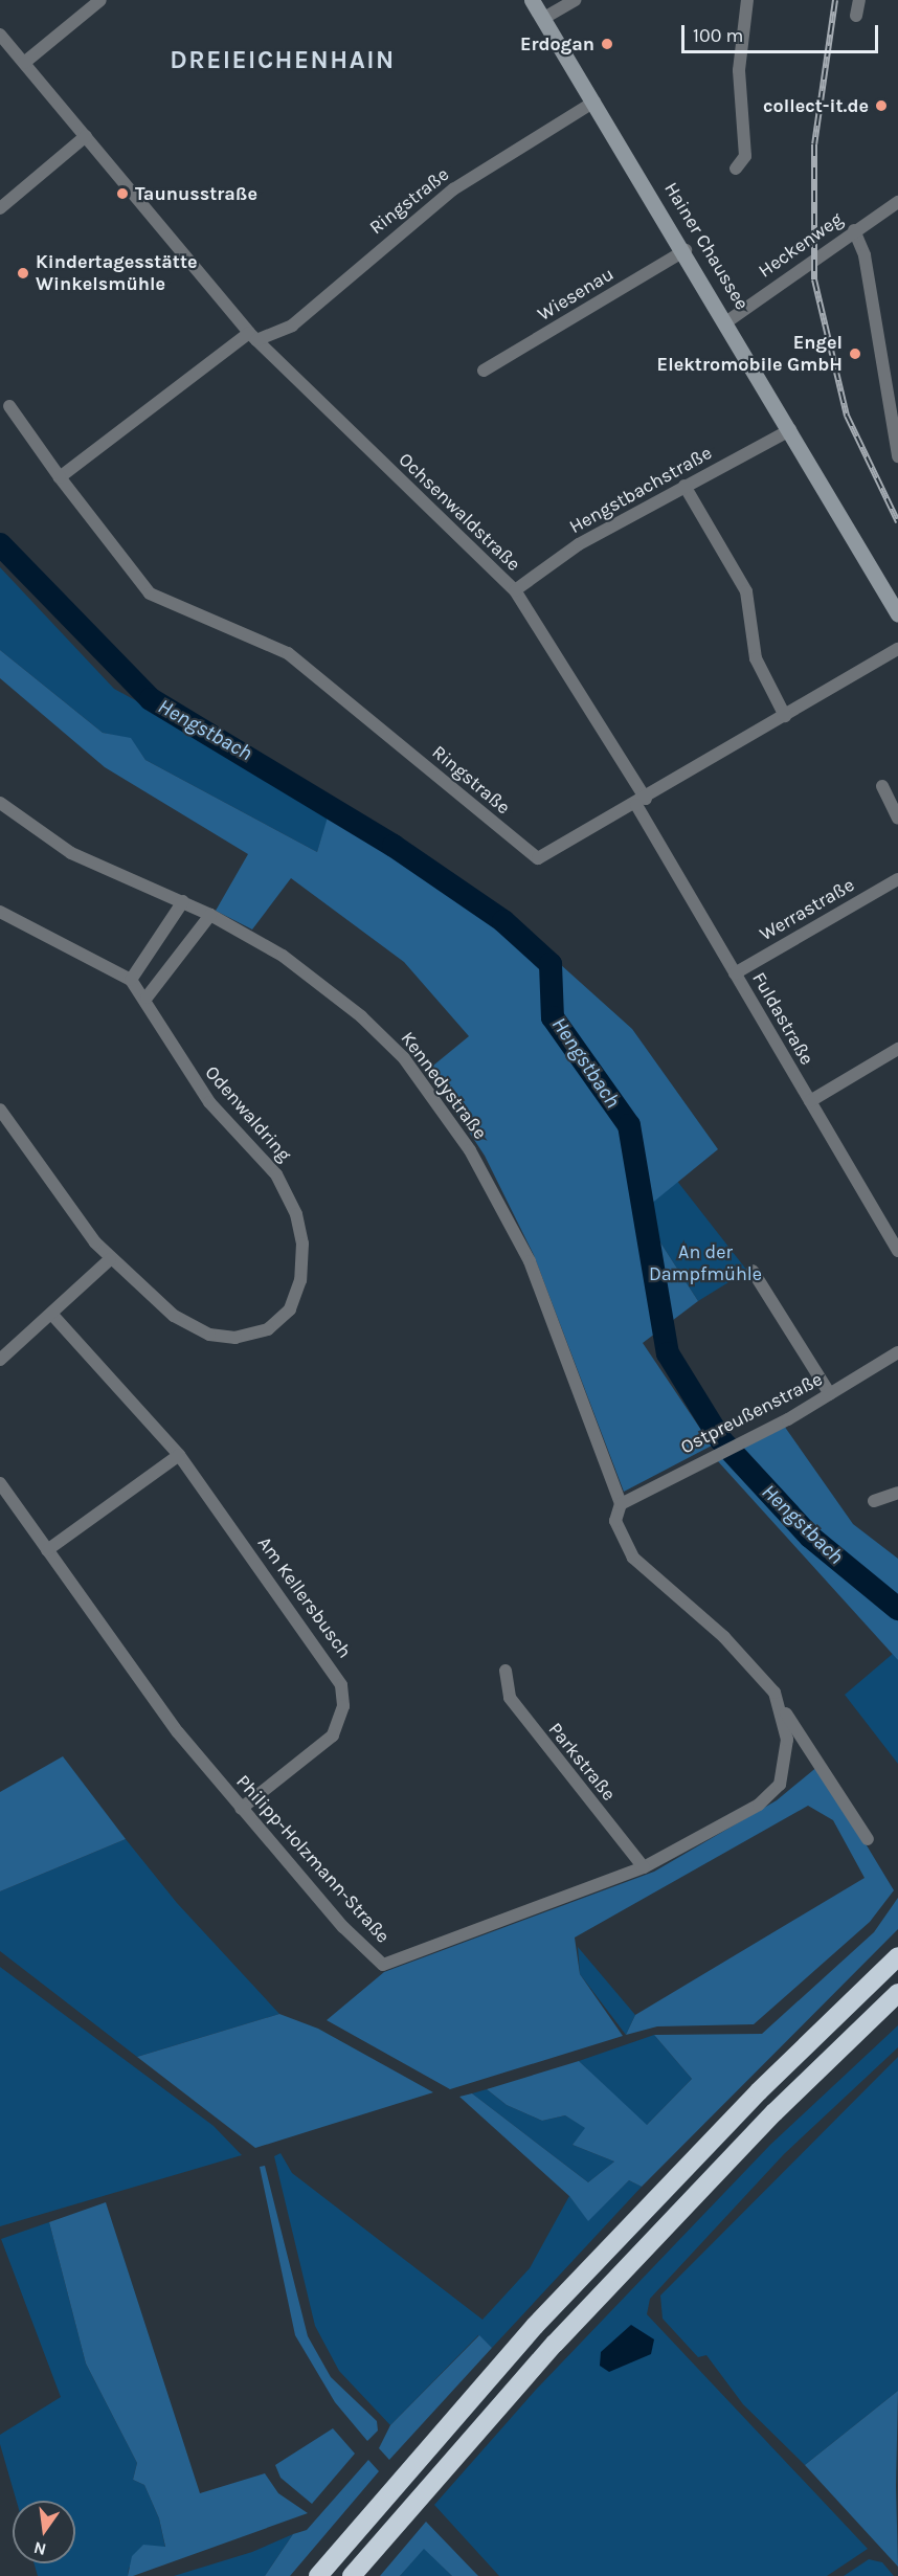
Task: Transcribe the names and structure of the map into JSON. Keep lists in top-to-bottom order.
{
  "streets": {
    "street": [
      "Ringstraße",
      "Heckenweg",
      "Hainer Chaussee",
      "Wiesenau",
      "Hengstbachstraße",
      "Ochsenwaldstraße",
      "Werrastraße",
      "Fuldastraße",
      "Kennedystraße",
      "Odenwaldring",
      "Ostpreußenstraße",
      "Am Kellersbusch",
      "Parkstraße",
      "Philipp-Holzmann-Straße"
    ]
  },
  "crossings": [
    ["Ringstraße", "Hainer Chaussee"],
    ["Ringstraße", "Ochsenwaldstraße"],
    ["Ringstraße", "Fuldastraße"],
    ["Heckenweg", "Hainer Chaussee"],
    ["Hainer Chaussee", "Wiesenau"],
    ["Hainer Chaussee", "Hengstbachstraße"],
    ["Hengstbachstraße", "Ochsenwaldstraße"],
    ["Ochsenwaldstraße", "Fuldastraße"],
    ["Werrastraße", "Fuldastraße"],
    ["Kennedystraße", "Ostpreußenstraße"],
    ["Kennedystraße", "Philipp-Holzmann-Straße"],
    ["Ostpreußenstraße", "Philipp-Holzmann-Straße"],
    ["Am Kellersbusch", "Philipp-Holzmann-Straße"],
    ["Parkstraße", "Philipp-Holzmann-Straße"]
  ],
  "districts": ["DREIEICHENHAIN"],
  "water": ["Hengstbach"],
  "parks": ["An der Dampfmühle"],
  "places": [
    "Erdogan",
    "collect-it.de",
    "Taunusstraße",
    "Kindertagesstätte Winkelsmühle",
    "Engel Elektromobile GmbH"
  ],
  "scale_bar": "100 m",
  "north": "bottom"
}
